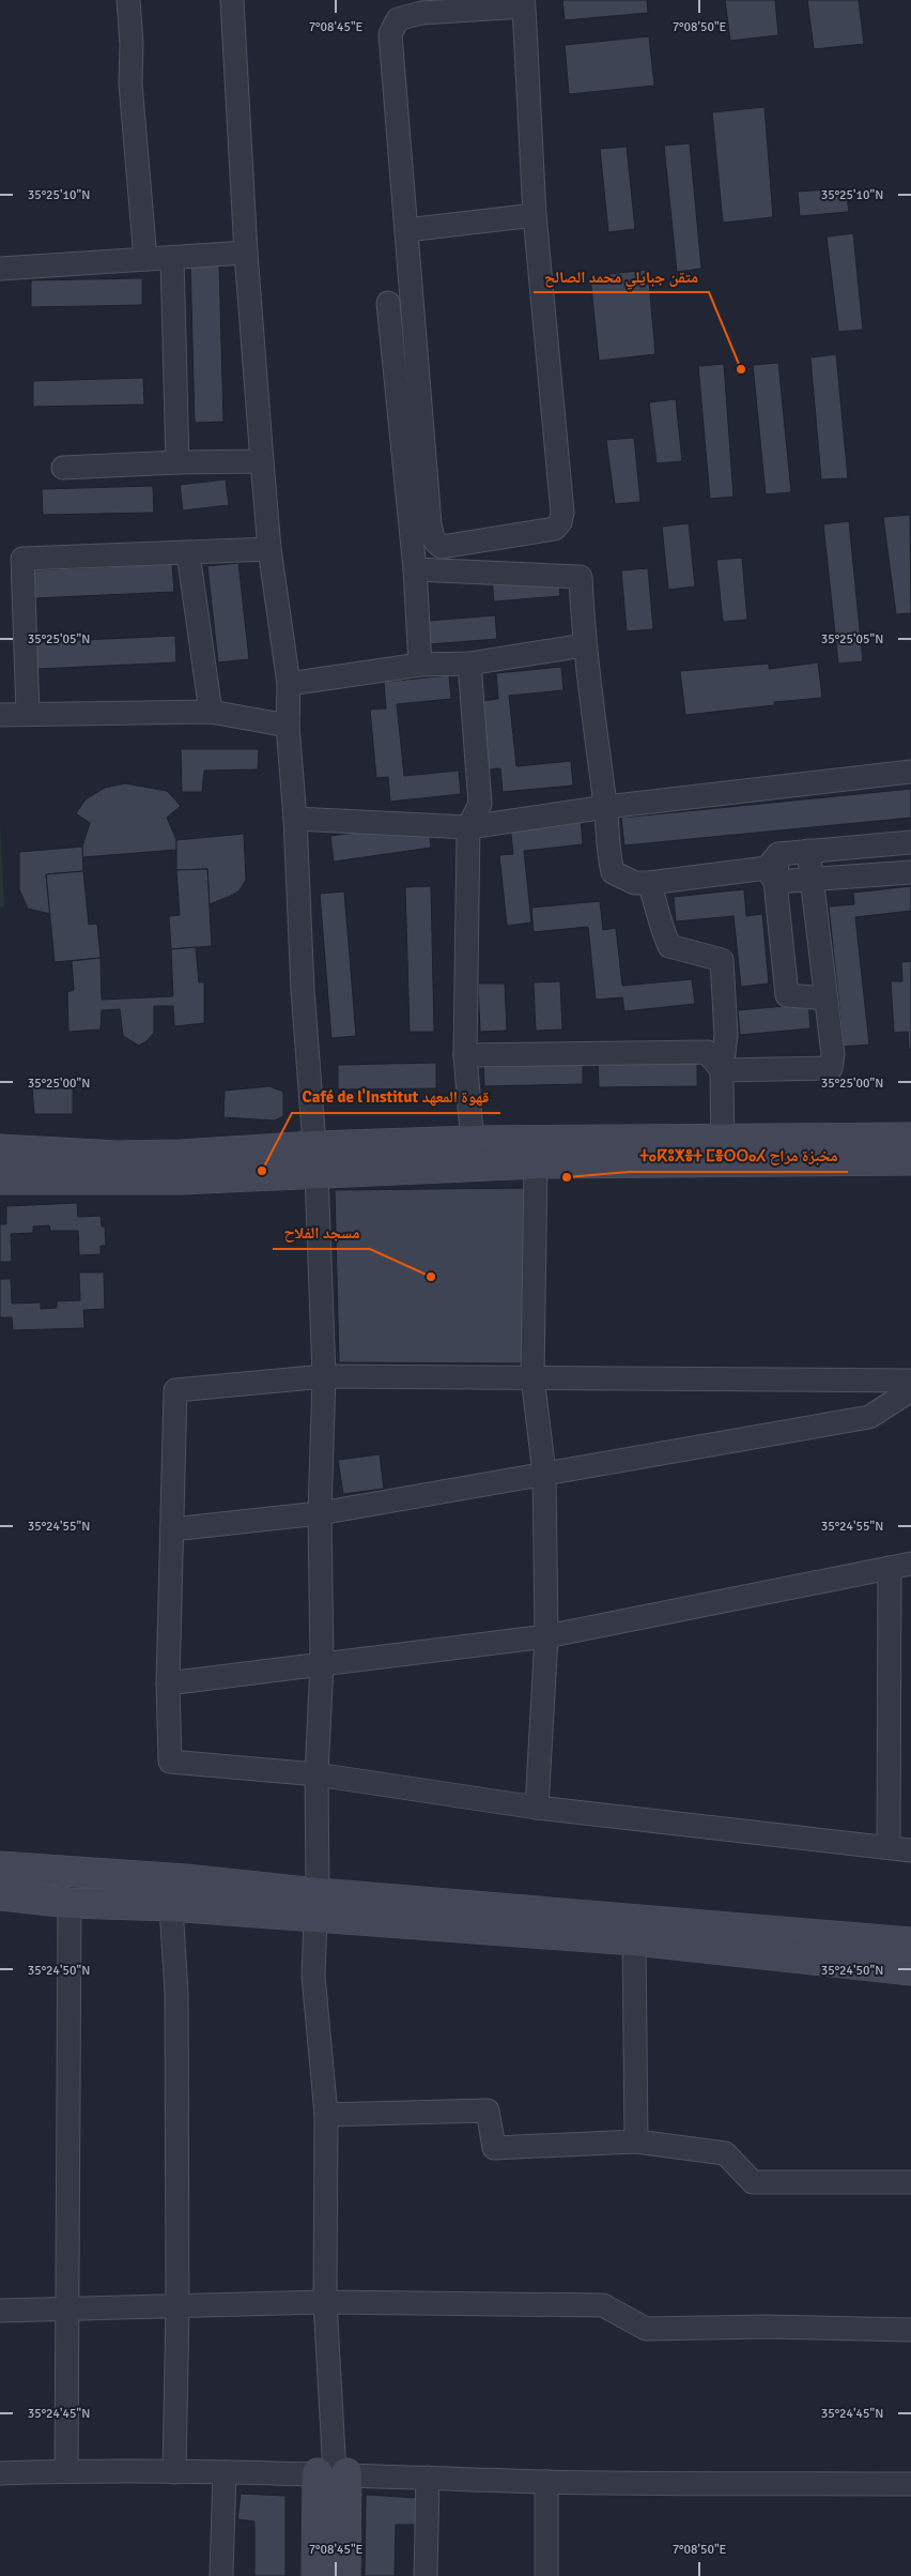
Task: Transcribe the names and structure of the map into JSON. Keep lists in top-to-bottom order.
{
  "places": [
    "متقن جبايلي محمد الصالح",
    "Café de l'Institut قهوة المعهد",
    "ⵜⴰⴽⵓⵅⴻⵜ ⵎⴻⵔⵔⴰⵃ مخبزة مراح",
    "مسجد الفلاح"
  ],
  "coordinates": [
    "7°08'45\"E",
    "7°08'50\"E",
    "35°25'10\"N",
    "35°25'05\"N",
    "35°25'00\"N",
    "35°24'55\"N",
    "35°24'50\"N",
    "35°24'45\"N"
  ]
}
